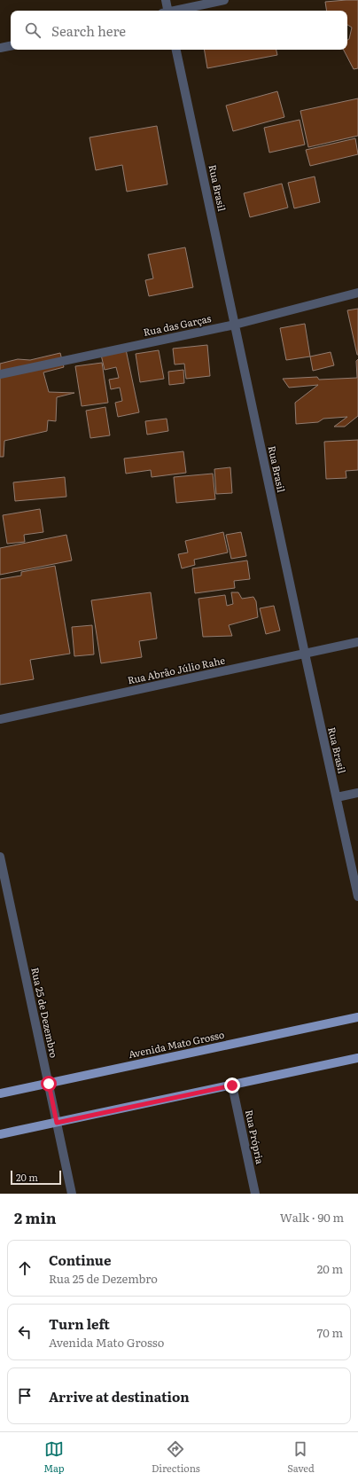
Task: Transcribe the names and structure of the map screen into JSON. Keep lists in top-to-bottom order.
{
  "streets": {
    "main road": ["Avenida Mato Grosso"],
    "street": [
      "Rua Brasil",
      "Rua das Garças",
      "Rua Abrão Júlio Rahe",
      "Rua 25 de Dezembro",
      "Rua Própria"
    ]
  },
  "crossings": [
    ["Rua Brasil", "Rua das Garças"],
    ["Rua Brasil", "Rua Abrão Júlio Rahe"],
    ["Rua 25 de Dezembro", "Avenida Mato Grosso"]
  ],
  "scale_bar": "20 m",
  "page": {
    "search": "Search here",
    "scale": "20 m",
    "heading": ["2 min", "Walk · 90 m"],
    "list": [
      ["Continue", "Rua 25 de Dezembro", "20 m"],
      ["Turn left", "Avenida Mato Grosso", "70 m"],
      "Arrive at destination"
    ],
    "nav": ["Map", "Directions", "Saved"]
  }
}
